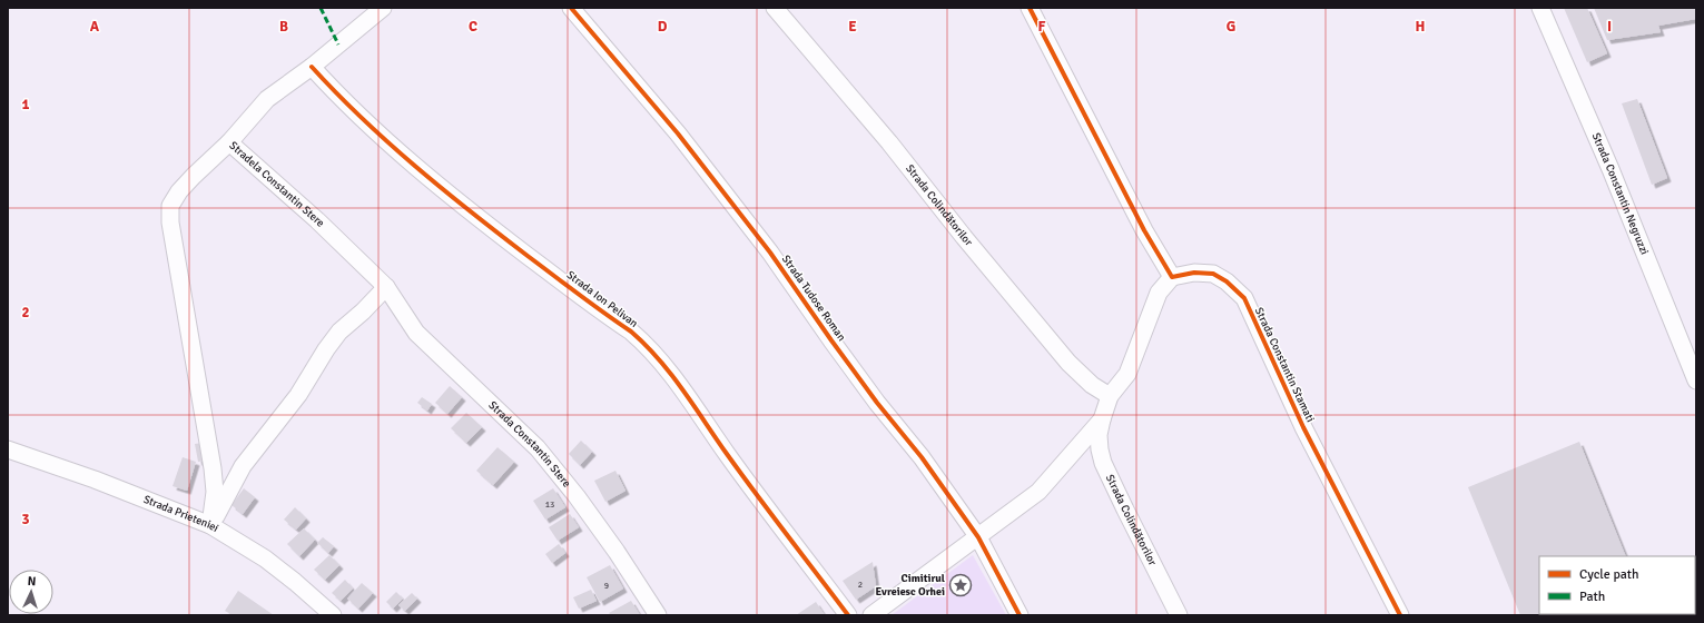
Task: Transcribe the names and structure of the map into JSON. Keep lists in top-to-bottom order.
{
  "streets": {
    "street": [
      "Stradela Constantin Stere",
      "Strada Constantin Negruzzi",
      "Strada Colindătorilor",
      "Strada Tudose Roman",
      "Strada Ion Pelivan",
      "Strada Constantin Stamati",
      "Strada Constantin Stere",
      "Strada Prieteniei"
    ]
  },
  "crossings": [
    ["Stradela Constantin Stere", "Strada Constantin Stere"],
    ["Stradela Constantin Stere", "Strada Prieteniei"]
  ],
  "places": {
    "place": ["Cimitirul Evreiesc Orhei"]
  },
  "house_numbers": ["13", "2", "9"],
  "legend": ["Cycle path", "Path"],
  "north": "top",
  "grid": {
    "columns": [
      "A",
      "B",
      "C",
      "D",
      "E",
      "F",
      "G",
      "H",
      "I"
    ],
    "rows": ["1", "2", "3"]
  }
}
